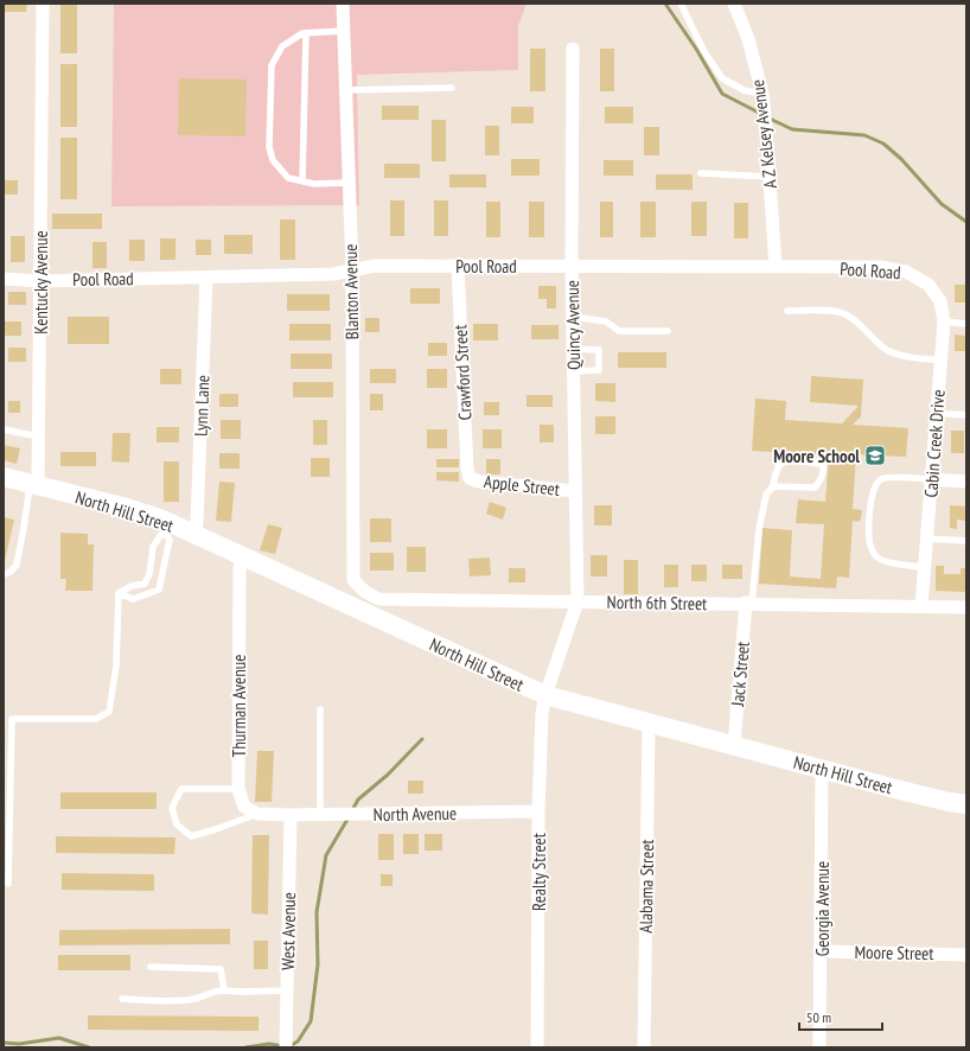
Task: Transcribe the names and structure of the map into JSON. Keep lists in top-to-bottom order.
{
  "streets": {
    "street": [
      "A Z Kelsey Avenue",
      "Pool Road",
      "Kentucky Avenue",
      "Blanton Avenue",
      "Quincy Avenue",
      "Crawford Street",
      "Lynn Lane",
      "Cabin Creek Drive",
      "Apple Street",
      "North Hill Street",
      "North 6th Street",
      "Jack Street",
      "Thurman Avenue",
      "North Avenue",
      "Realty Street",
      "Alabama Street",
      "Georgia Avenue",
      "West Avenue",
      "Moore Street"
    ]
  },
  "crossings": [
    ["A Z Kelsey Avenue", "Pool Road"],
    ["Pool Road", "Kentucky Avenue"],
    ["Pool Road", "Blanton Avenue"],
    ["Pool Road", "Quincy Avenue"],
    ["Pool Road", "Crawford Street"],
    ["Pool Road", "Lynn Lane"],
    ["Pool Road", "Cabin Creek Drive"],
    ["Kentucky Avenue", "North Hill Street"],
    ["Blanton Avenue", "North 6th Street"],
    ["Quincy Avenue", "Apple Street"],
    ["Quincy Avenue", "North 6th Street"],
    ["Quincy Avenue", "Realty Street"],
    ["Crawford Street", "Apple Street"],
    ["Lynn Lane", "North Hill Street"],
    ["Cabin Creek Drive", "North 6th Street"],
    ["North Hill Street", "Jack Street"],
    ["North Hill Street", "Thurman Avenue"],
    ["North Hill Street", "Realty Street"],
    ["North Hill Street", "Alabama Street"],
    ["North Hill Street", "Georgia Avenue"],
    ["North 6th Street", "Jack Street"],
    ["North 6th Street", "Realty Street"],
    ["North Avenue", "Realty Street"],
    ["North Avenue", "West Avenue"],
    ["Georgia Avenue", "Moore Street"]
  ],
  "places": {
    "school or university": ["Moore School"]
  },
  "scale_bar": "50 m"
}
